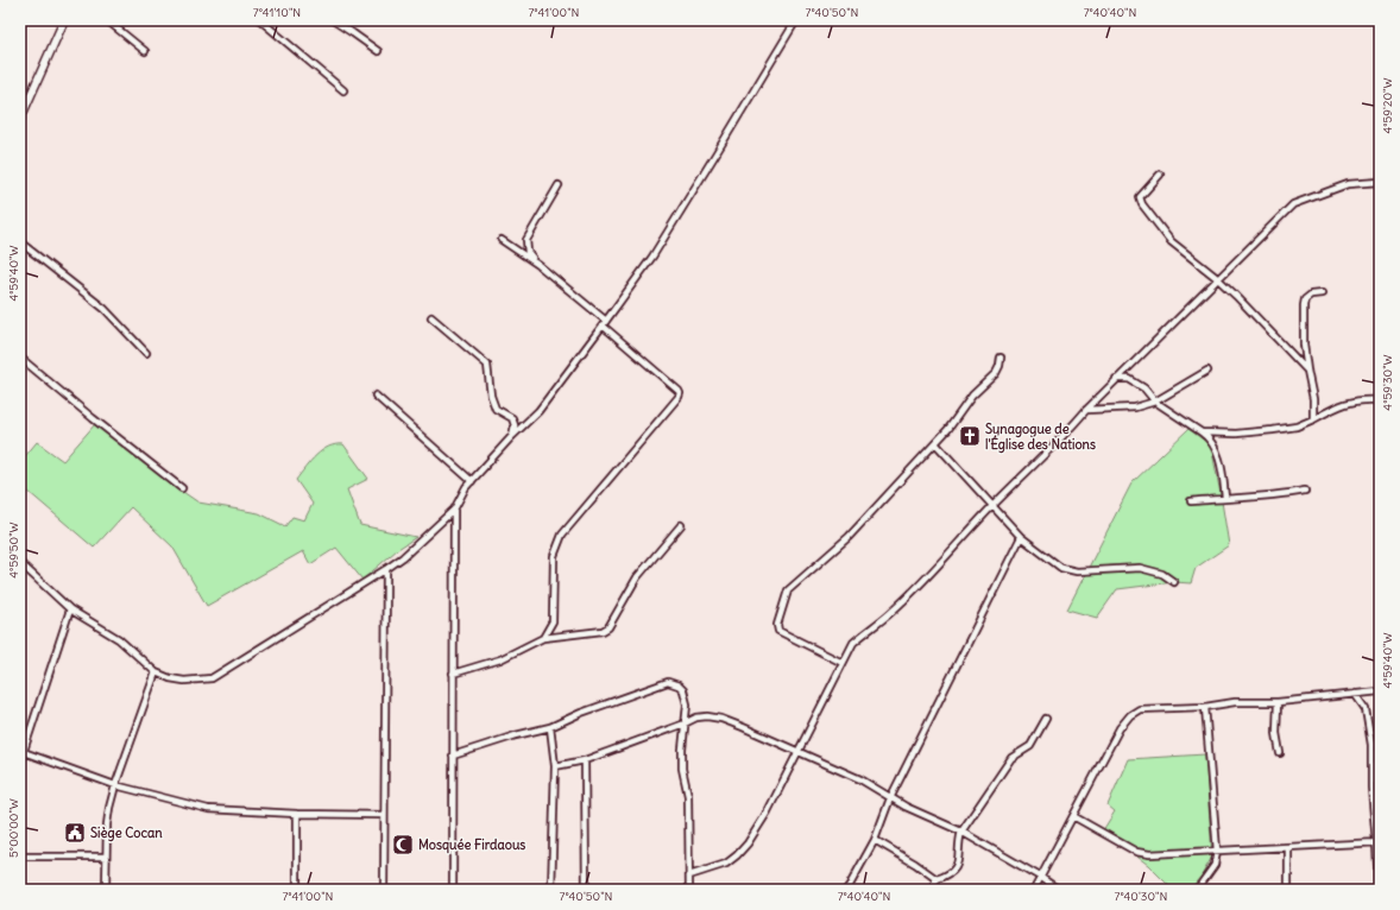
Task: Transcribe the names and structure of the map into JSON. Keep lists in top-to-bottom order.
{
  "places": {
    "church": ["Synagogue de l'Église des Nations"],
    "public building": ["Siège Cocan"],
    "mosque": ["Mosquée Firdaous"]
  },
  "coordinates": [
    "7°41'10\"N",
    "7°41'00\"N",
    "7°40'50\"N",
    "7°40'40\"N",
    "4°59'20\"W",
    "4°59'40\"W",
    "4°59'30\"W",
    "4°59'50\"W",
    "5°00'00\"W",
    "7°40'30\"N"
  ]
}
